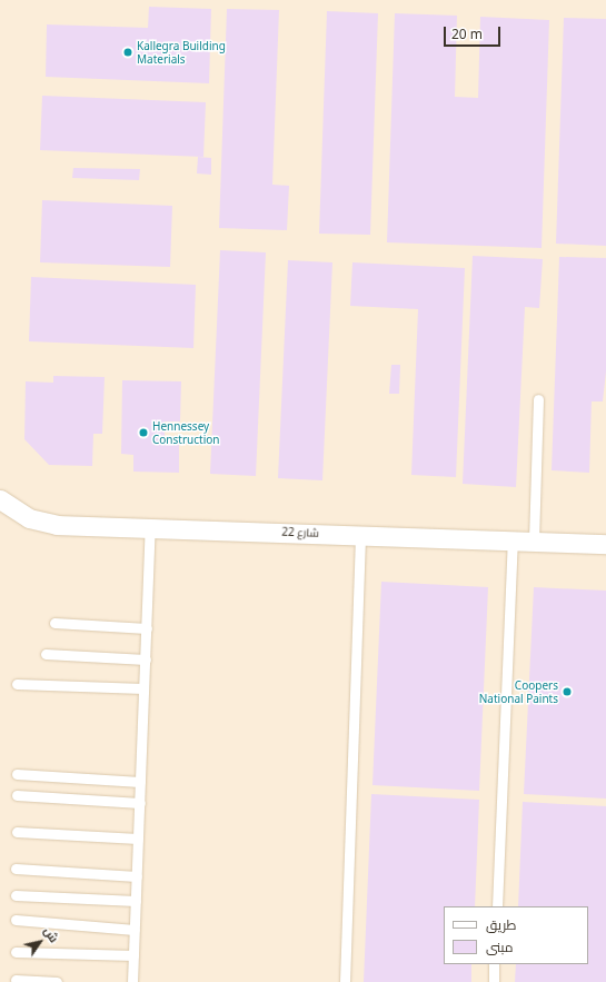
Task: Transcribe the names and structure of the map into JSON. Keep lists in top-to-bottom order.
{
  "streets": {
    "street": ["شارع 22"]
  },
  "places": ["Kallegra Building Materials", "Hennessey Construction", "Coopers National Paints"],
  "legend": ["طريق", "مبنى"],
  "scale_bar": "20 m",
  "north": "top right"
}
